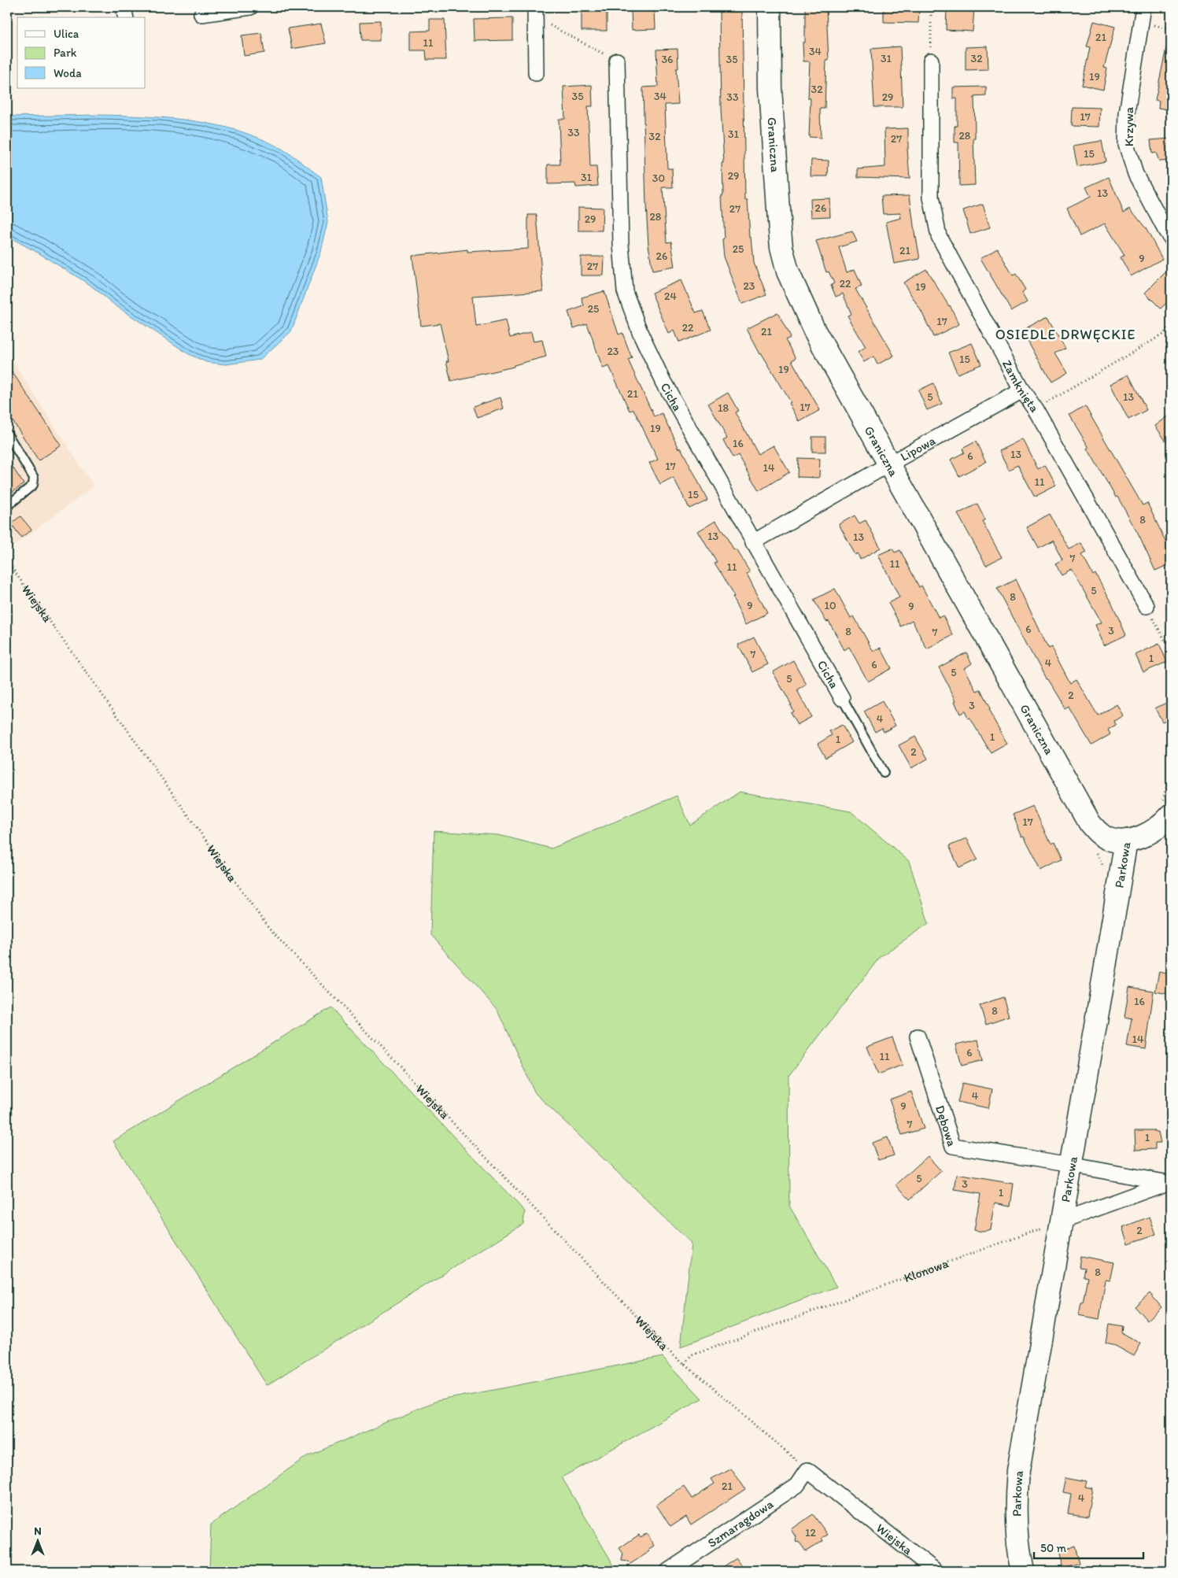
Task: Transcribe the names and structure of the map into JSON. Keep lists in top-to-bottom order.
{
  "streets": {
    "street": [
      "Krzywa",
      "Graniczna",
      "Zamknięta",
      "Cicha",
      "Lipowa",
      "Wiejska",
      "Parkowa",
      "Dębowa",
      "Szmaragdowa"
    ],
    "path": ["Klonowa"]
  },
  "crossings": [
    ["Graniczna", "Lipowa"],
    ["Graniczna", "Parkowa"],
    ["Zamknięta", "Lipowa"],
    ["Cicha", "Lipowa"],
    ["Wiejska", "Klonowa"],
    ["Wiejska", "Szmaragdowa"],
    ["Parkowa", "Dębowa"],
    ["Parkowa", "Klonowa"]
  ],
  "districts": ["OSIEDLE DRWĘCKIE"],
  "house_numbers": [
    "21",
    "11",
    "34",
    "31",
    "32",
    "36",
    "35",
    "19",
    "32",
    "35",
    "34",
    "33",
    "29",
    "17",
    "33",
    "31",
    "28",
    "32",
    "27",
    "15",
    "29",
    "31",
    "30",
    "13",
    "26",
    "27",
    "28",
    "29",
    "25",
    "21",
    "26",
    "9",
    "27",
    "22",
    "23",
    "19",
    "24",
    "25",
    "17",
    "22",
    "21",
    "23",
    "15",
    "19",
    "21",
    "5",
    "13",
    "17",
    "18",
    "19",
    "16",
    "13",
    "6",
    "17",
    "14",
    "11",
    "15",
    "8",
    "13",
    "13",
    "7",
    "11",
    "11",
    "5",
    "8",
    "9",
    "10",
    "9",
    "6",
    "3",
    "8",
    "7",
    "7",
    "1",
    "4",
    "6",
    "5",
    "5",
    "2",
    "3",
    "4",
    "1",
    "1",
    "2",
    "17",
    "16",
    "8",
    "14",
    "6",
    "11",
    "4",
    "9",
    "7",
    "1",
    "5",
    "3",
    "1",
    "2",
    "8",
    "21",
    "4",
    "12"
  ],
  "legend": ["Ulica", "Park", "Woda"],
  "scale_bar": "50 m",
  "north": "top"
}
